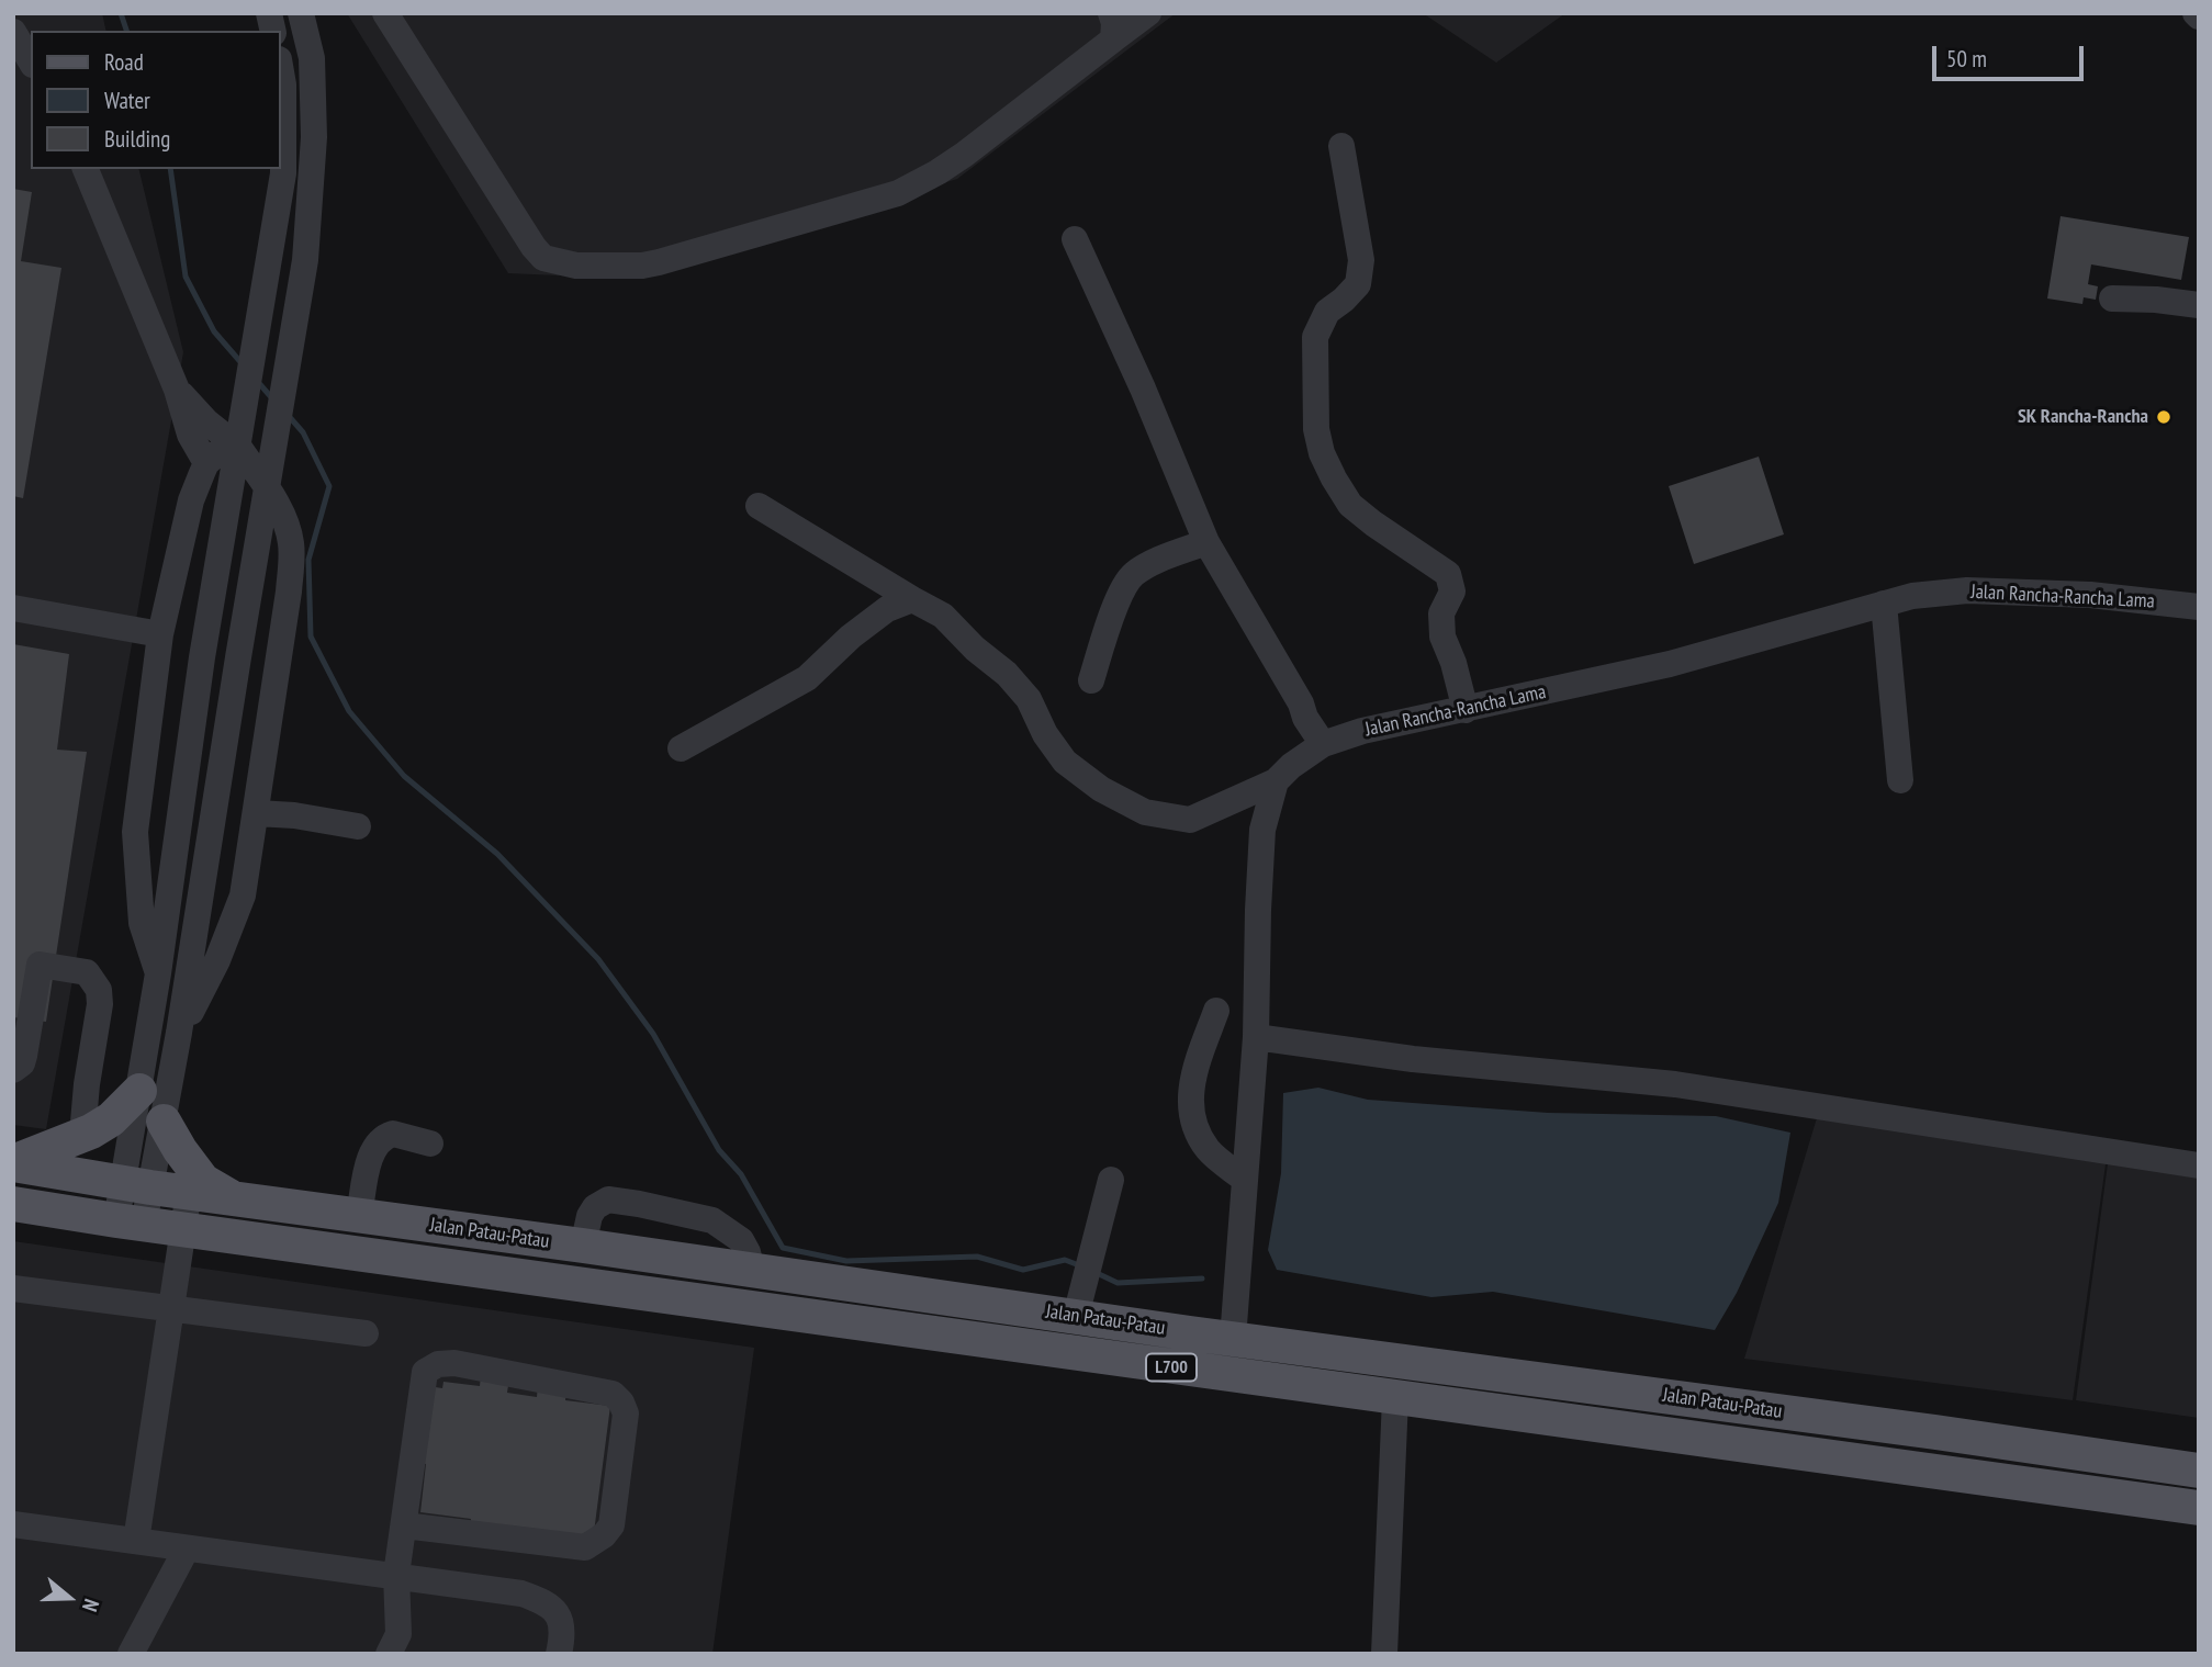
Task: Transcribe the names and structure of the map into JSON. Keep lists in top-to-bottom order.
{
  "streets": {
    "main road": ["Jalan Patau-Patau", "L700"],
    "street": ["Jalan Rancha-Rancha Lama"]
  },
  "places": ["SK Rancha-Rancha"],
  "legend": ["Road", "Water", "Building"],
  "scale_bar": "50 m",
  "north": "right"
}
